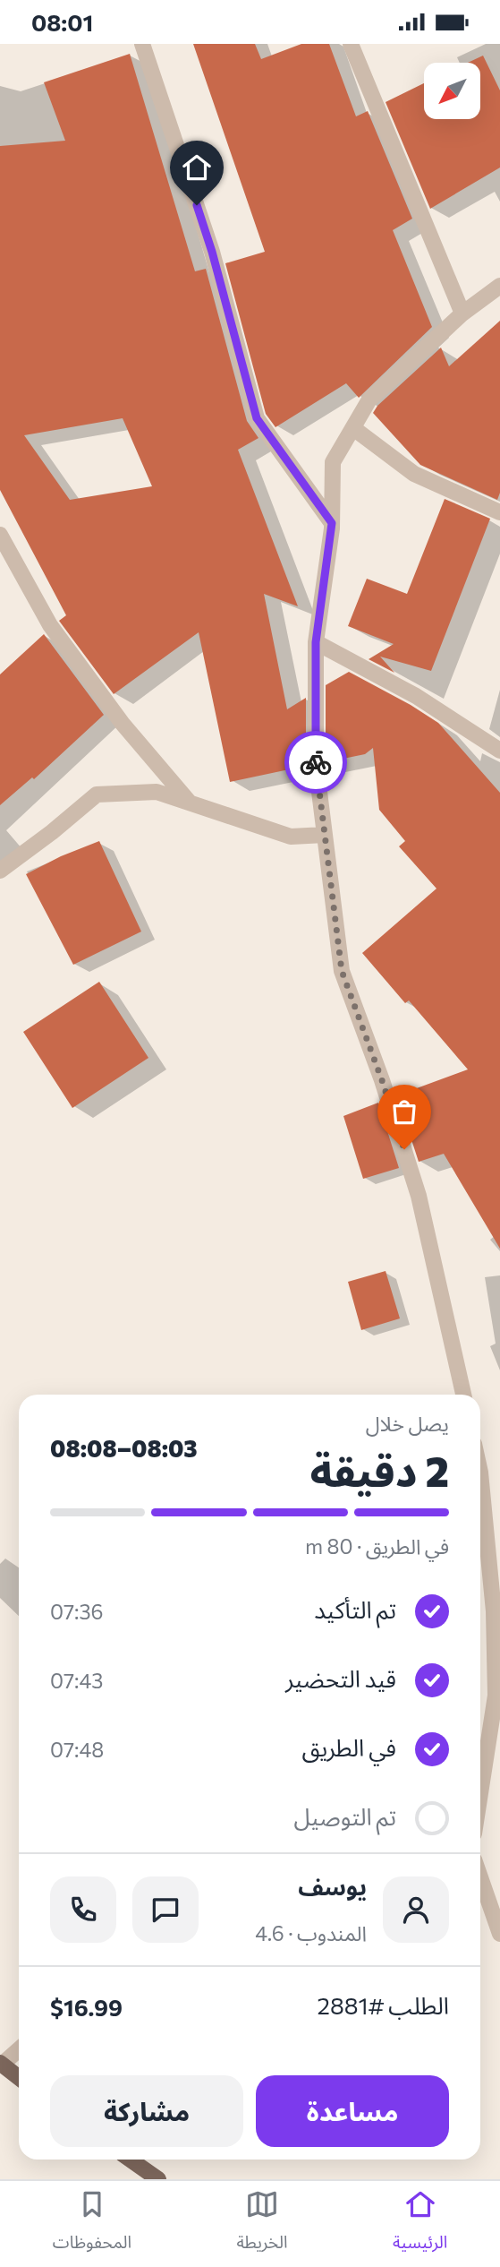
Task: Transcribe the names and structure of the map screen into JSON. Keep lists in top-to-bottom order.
{
  "north": "bottom left",
  "page": {
    "status": "08:01",
    "heading": ["2 دقيقة", "يصل خلال", "08:03–08:08"],
    "panel": [
      "يوسف",
      "المندوب · 4.6",
      "الطلب #2881",
      "$16.99"
    ],
    "bar": "في الطريق · 80 m",
    "list": [
      ["تم التأكيد", "07:36"],
      ["قيد التحضير", "07:43"],
      ["في الطريق", "07:48"],
      "تم التوصيل"
    ],
    "buttons": ["مساعدة", "مشاركة"],
    "tabs": ["الرئيسية", "الخريطة", "المحفوظات"]
  }
}
